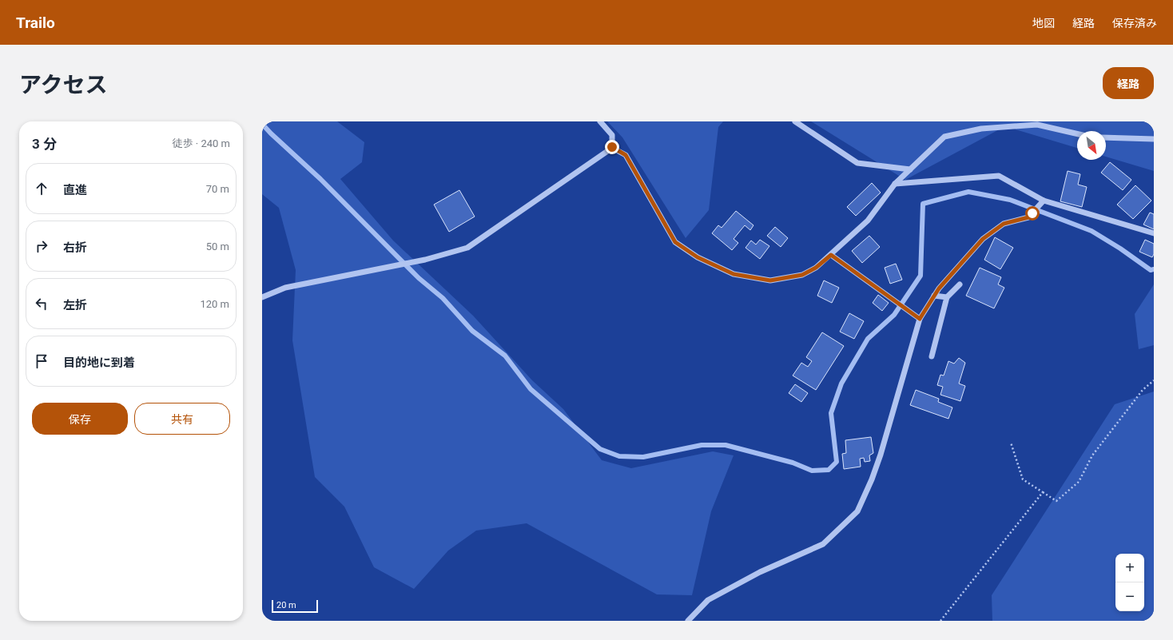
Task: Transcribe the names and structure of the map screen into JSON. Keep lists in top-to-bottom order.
{
  "scale_bar": "20 m",
  "north": "bottom right",
  "page": {
    "header": "Trailo",
    "nav": ["地図", "経路", "保存済み"],
    "title": "アクセス",
    "buttons": [
      "経路",
      ["保存", "共有"]
    ],
    "heading": ["3 分", "徒歩 · 240 m"],
    "list": [
      ["直進", "70 m"],
      ["右折", "50 m"],
      ["左折", "120 m"],
      "目的地に到着"
    ],
    "map_buttons": ["+", "−"],
    "scale": "20 m"
  }
}
